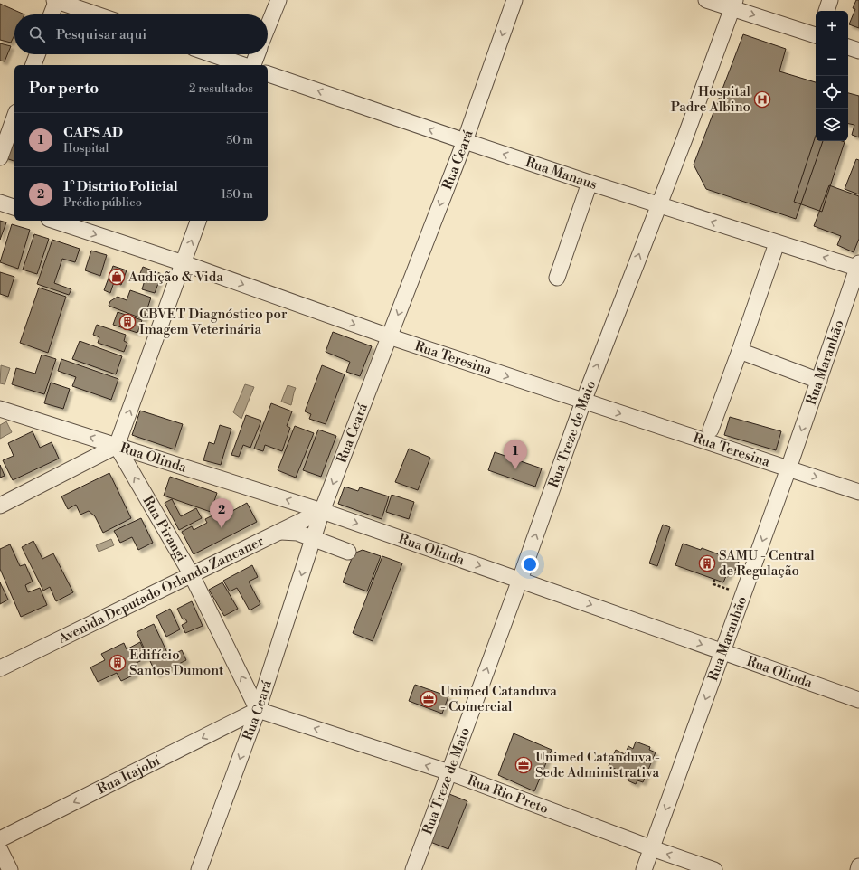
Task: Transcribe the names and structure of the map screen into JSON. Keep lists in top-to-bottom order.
{
  "streets": {
    "street": [
      "Rua Ceará",
      "Rua Manaus",
      "Rua Teresina",
      "Rua Maranhão",
      "Rua Treze de Maio",
      "Rua Olinda",
      "Rua Pirangi",
      "Avenida Deputado Orlando Zancaner",
      "Rua Itajobí",
      "Rua Rio Preto"
    ]
  },
  "crossings": [
    ["Rua Ceará", "Rua Manaus"],
    ["Rua Ceará", "Rua Teresina"],
    ["Rua Ceará", "Rua Olinda"],
    ["Rua Ceará", "Rua Pirangi"],
    ["Rua Ceará", "Avenida Deputado Orlando Zancaner"],
    ["Rua Ceará", "Rua Itajobí"],
    ["Rua Ceará", "Rua Rio Preto"],
    ["Rua Manaus", "Rua Maranhão"],
    ["Rua Manaus", "Rua Treze de Maio"],
    ["Rua Teresina", "Rua Maranhão"],
    ["Rua Teresina", "Rua Treze de Maio"],
    ["Rua Maranhão", "Rua Olinda"],
    ["Rua Maranhão", "Rua Rio Preto"],
    ["Rua Treze de Maio", "Rua Olinda"],
    ["Rua Treze de Maio", "Rua Rio Preto"],
    ["Rua Olinda", "Rua Pirangi"],
    ["Rua Olinda", "Avenida Deputado Orlando Zancaner"],
    ["Rua Pirangi", "Avenida Deputado Orlando Zancaner"],
    ["Rua Pirangi", "Rua Itajobí"],
    ["Rua Pirangi", "Rua Rio Preto"],
    ["Rua Itajobí", "Rua Rio Preto"]
  ],
  "one_way": [
    "Rua Ceará",
    "Rua Manaus",
    "Rua Teresina",
    "Rua Maranhão",
    "Rua Pirangi",
    "Rua Itajobí",
    "Rua Rio Preto"
  ],
  "places": {
    "hospital": ["Hospital Padre Albino"],
    "shop": ["Audição & Vida"],
    "building": ["CBVET Diagnóstico por Imagem Veterinária", "SAMU - Central de Regulação", "Edifício Santos Dumont"],
    "office": ["Unimed Catanduva - Comercial", "Unimed Catanduva - Sede Administrativa"]
  },
  "page": {
    "map_buttons": ["+", "−"],
    "search": "Pesquisar aqui",
    "heading": ["Por perto", "2 resultados"],
    "list": [
      {
        "mark": "1",
        "name": "CAPS AD",
        "note": "Hospital",
        "value": "50 m"
      },
      {
        "mark": "2",
        "name": "1° Distrito Policial",
        "note": "Prédio público",
        "value": "150 m"
      }
    ],
    "pins": ["1", "2"]
  }
}
